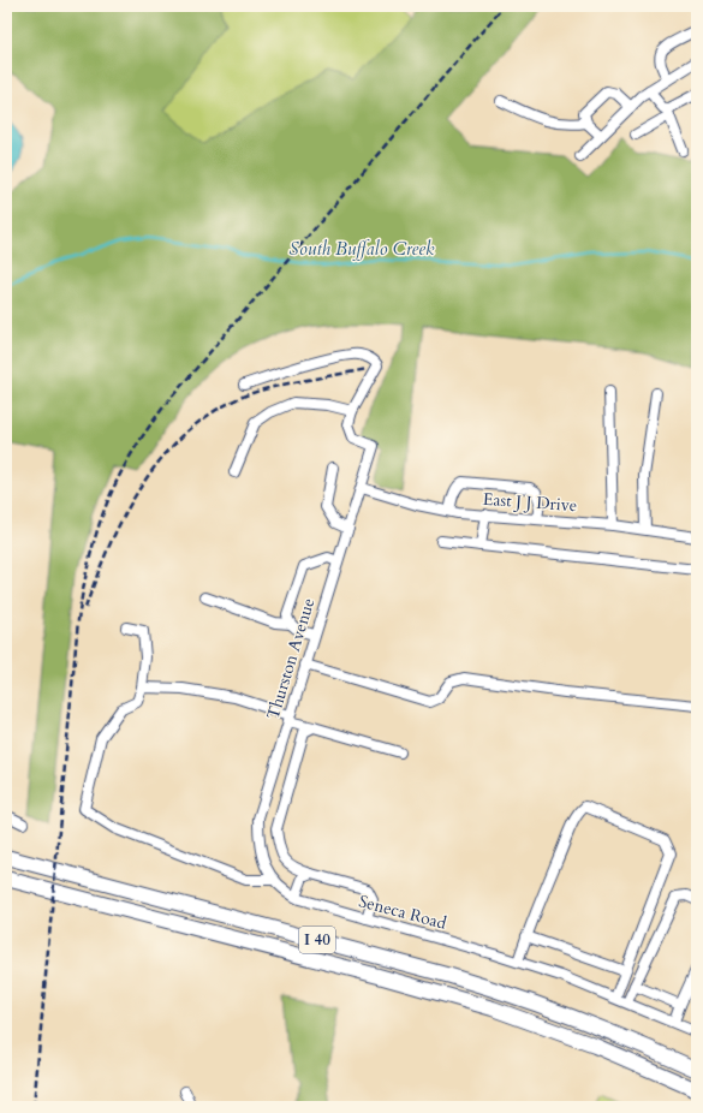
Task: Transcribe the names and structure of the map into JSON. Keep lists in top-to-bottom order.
{
  "streets": {
    "highway": ["I 40"],
    "street": ["East J J Drive", "Thurston Avenue", "Seneca Road"]
  },
  "crossings": [
    ["East J J Drive", "Thurston Avenue"],
    ["Thurston Avenue", "Seneca Road"]
  ],
  "water": ["South Buffalo Creek"]
}
